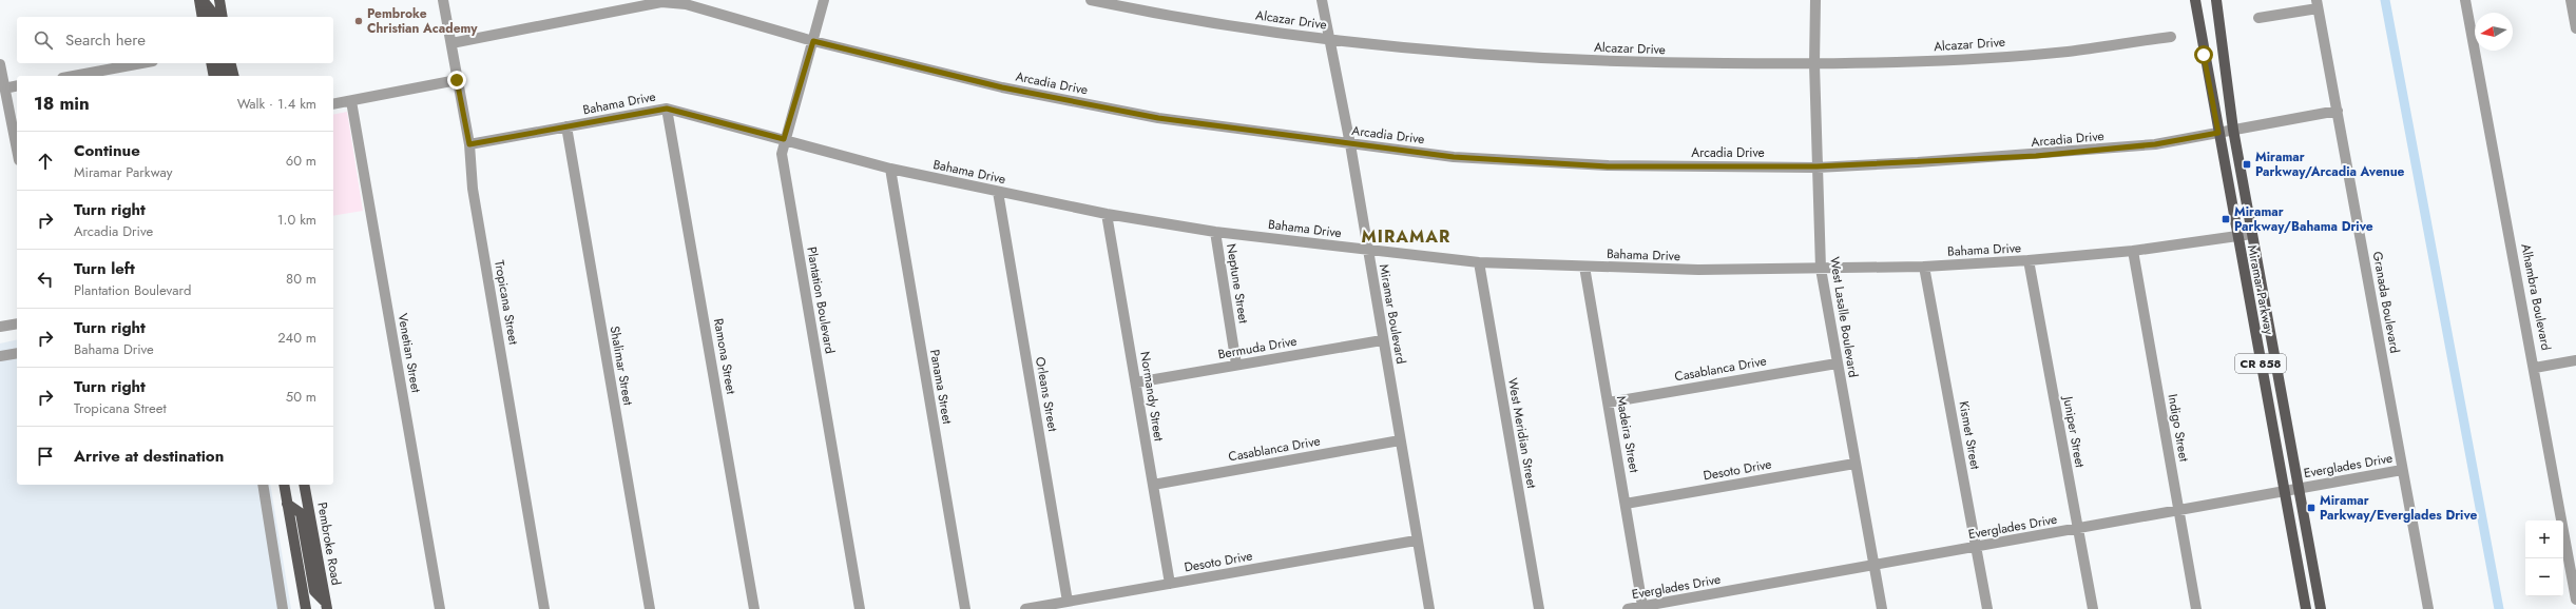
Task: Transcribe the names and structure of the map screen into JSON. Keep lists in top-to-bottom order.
{
  "streets": {
    "main road": ["Miramar Parkway", "CR 858", "Pembroke Road"],
    "street": [
      "Alcazar Drive",
      "Arcadia Drive",
      "Bahama Drive",
      "Neptune Street",
      "Alhambra Boulevard",
      "Plantation Boulevard",
      "Tropicana Street",
      "Granada Boulevard",
      "Miramar Boulevard",
      "West Lasalle Boulevard",
      "Bermuda Drive",
      "Venetian Street",
      "Ramona Street",
      "Shalimar Street",
      "Casablanca Drive",
      "Panama Street",
      "Orleans Street",
      "Normandy Street",
      "Indigo Street",
      "Juniper Street",
      "West Meridian Street",
      "Madeira Street",
      "Kismet Street",
      "Everglades Drive",
      "Desoto Drive"
    ]
  },
  "crossings": [
    ["Alcazar Drive", "Miramar Boulevard"],
    ["Alcazar Drive", "West Lasalle Boulevard"],
    ["Arcadia Drive", "Miramar Parkway"],
    ["Arcadia Drive", "Plantation Boulevard"],
    ["Arcadia Drive", "Tropicana Street"],
    ["Arcadia Drive", "Granada Boulevard"],
    ["Arcadia Drive", "Miramar Boulevard"],
    ["Arcadia Drive", "West Lasalle Boulevard"],
    ["Bahama Drive", "Neptune Street"],
    ["Bahama Drive", "Miramar Parkway"],
    ["Bahama Drive", "Plantation Boulevard"],
    ["Bahama Drive", "Tropicana Street"],
    ["Bahama Drive", "Miramar Boulevard"],
    ["Bahama Drive", "West Lasalle Boulevard"],
    ["Bahama Drive", "Ramona Street"],
    ["Bahama Drive", "Shalimar Street"],
    ["Bahama Drive", "Panama Street"],
    ["Bahama Drive", "Orleans Street"],
    ["Bahama Drive", "Normandy Street"],
    ["Bahama Drive", "Indigo Street"],
    ["Bahama Drive", "Juniper Street"],
    ["Bahama Drive", "West Meridian Street"],
    ["Bahama Drive", "Madeira Street"],
    ["Bahama Drive", "Kismet Street"],
    ["Neptune Street", "Bermuda Drive"],
    ["Miramar Parkway", "Everglades Drive"],
    ["Granada Boulevard", "Everglades Drive"],
    ["Miramar Boulevard", "Bermuda Drive"],
    ["Miramar Boulevard", "Casablanca Drive"],
    ["Miramar Boulevard", "Desoto Drive"],
    ["West Lasalle Boulevard", "Casablanca Drive"],
    ["West Lasalle Boulevard", "Everglades Drive"],
    ["West Lasalle Boulevard", "Desoto Drive"],
    ["Bermuda Drive", "Normandy Street"],
    ["Casablanca Drive", "Normandy Street"],
    ["Casablanca Drive", "Madeira Street"],
    ["Orleans Street", "Desoto Drive"],
    ["Normandy Street", "Desoto Drive"],
    ["Indigo Street", "Everglades Drive"],
    ["Juniper Street", "Everglades Drive"],
    ["Madeira Street", "Everglades Drive"],
    ["Madeira Street", "Desoto Drive"],
    ["Kismet Street", "Everglades Drive"]
  ],
  "districts": ["MIRAMAR"],
  "places": {
    "other": ["Pembroke Christian Academy"],
    "transit": ["Miramar Parkway/Arcadia Avenue", "Miramar Parkway/Bahama Drive", "Miramar Parkway/Everglades Drive"]
  },
  "north": "left",
  "page": {
    "search": "Search here",
    "heading": ["18 min", "Walk · 1.4 km"],
    "list": [
      ["Continue", "Miramar Parkway", "60 m"],
      ["Turn right", "Arcadia Drive", "1.0 km"],
      ["Turn left", "Plantation Boulevard", "80 m"],
      ["Turn right", "Bahama Drive", "240 m"],
      ["Turn right", "Tropicana Street", "50 m"],
      "Arrive at destination"
    ],
    "map_buttons": ["+", "−"]
  }
}
